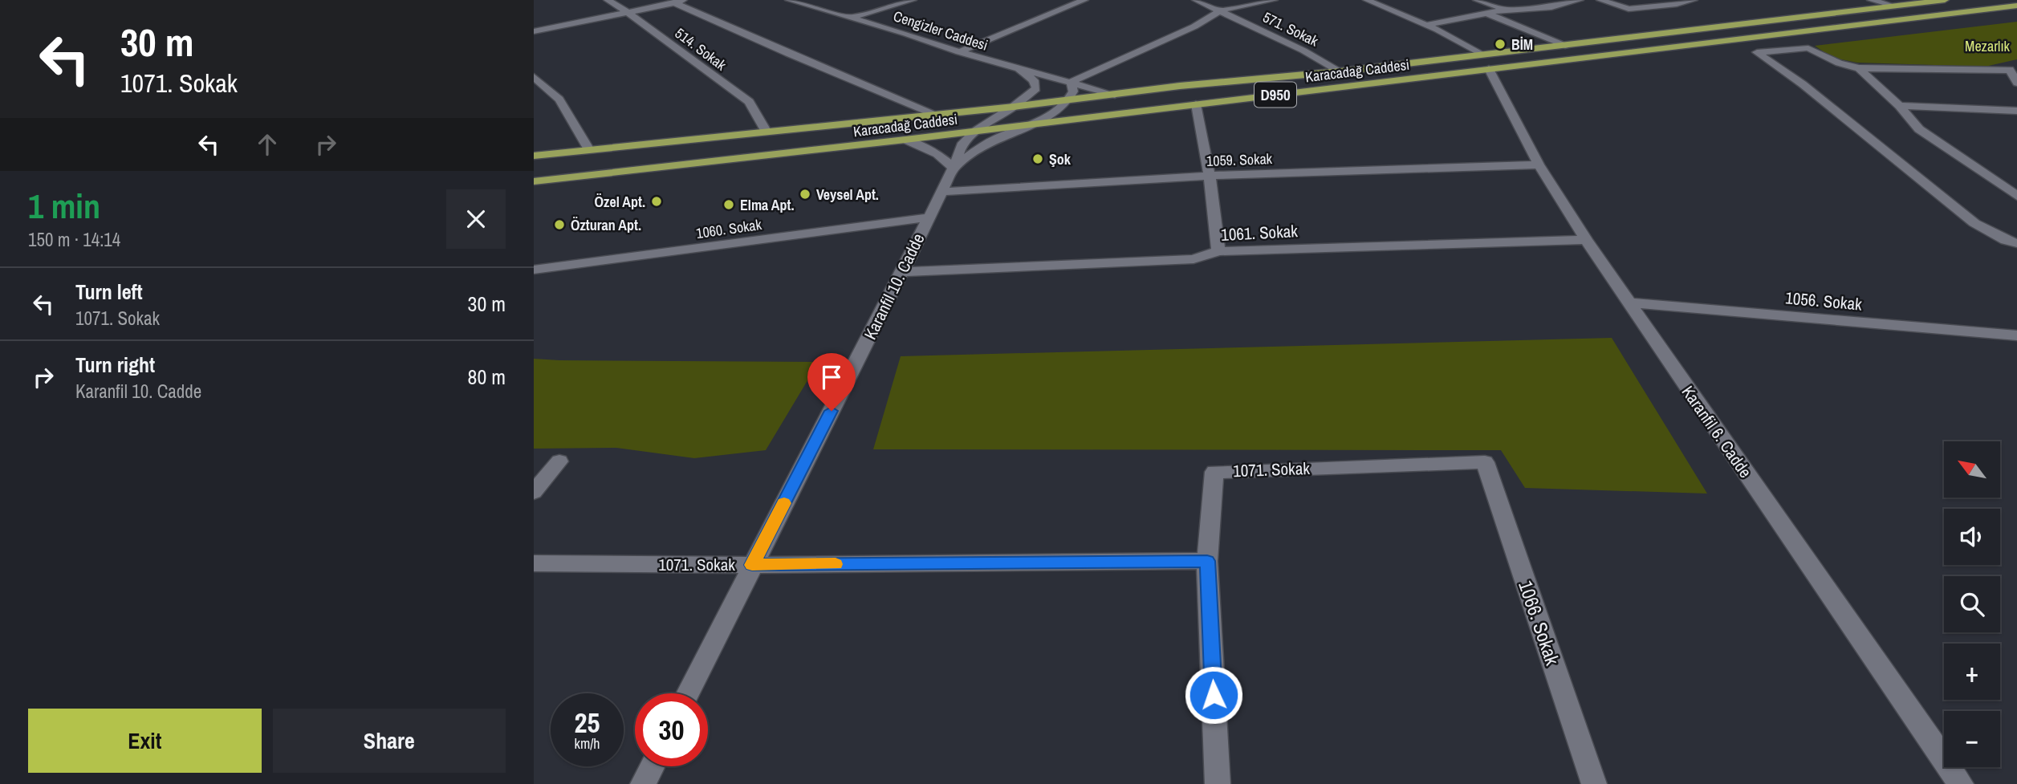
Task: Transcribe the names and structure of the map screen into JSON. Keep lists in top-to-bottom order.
{
  "streets": {
    "highway": ["Karacadağ Caddesi", "D950"],
    "street": [
      "571. Sokak",
      "Cengizler Caddesi",
      "514. Sokak",
      "1059. Sokak",
      "1060. Sokak",
      "1061. Sokak",
      "Karanfil 10. Cadde",
      "1056. Sokak",
      "Karanfil 6. Cadde",
      "1071. Sokak",
      "1066. Sokak"
    ]
  },
  "crossings": [
    ["571. Sokak", "Karacadağ Caddesi"],
    ["Cengizler Caddesi", "Karacadağ Caddesi"],
    ["514. Sokak", "Karacadağ Caddesi"],
    ["Karacadağ Caddesi", "Karanfil 10. Cadde"],
    ["Karacadağ Caddesi", "Karanfil 6. Cadde"],
    ["1059. Sokak", "Karanfil 10. Cadde"],
    ["1059. Sokak", "Karanfil 6. Cadde"],
    ["1060. Sokak", "Karanfil 10. Cadde"],
    ["1061. Sokak", "Karanfil 10. Cadde"],
    ["1061. Sokak", "Karanfil 6. Cadde"],
    ["Karanfil 10. Cadde", "1071. Sokak"],
    ["1056. Sokak", "Karanfil 6. Cadde"],
    ["1071. Sokak", "1066. Sokak"]
  ],
  "parks": ["Mezarlık"],
  "places": [
    "BİM",
    "Şok",
    "Veysel Apt.",
    "Özel Apt.",
    "Elma Apt.",
    "Özturan Apt."
  ],
  "north": "top left",
  "page": {
    "turn": ["30 m", "1071. Sokak"],
    "heading": ["1 min", "150 m · 14:14"],
    "list": [
      {
        "name": "Turn left",
        "note": "1071. Sokak",
        "value": "30 m"
      },
      {
        "name": "Turn right",
        "note": "Karanfil 10. Cadde",
        "value": "80 m"
      }
    ],
    "map_buttons": ["+", "−"],
    "speed": "25 km/h",
    "limit": "30",
    "buttons": ["Exit", "Share"]
  }
}
